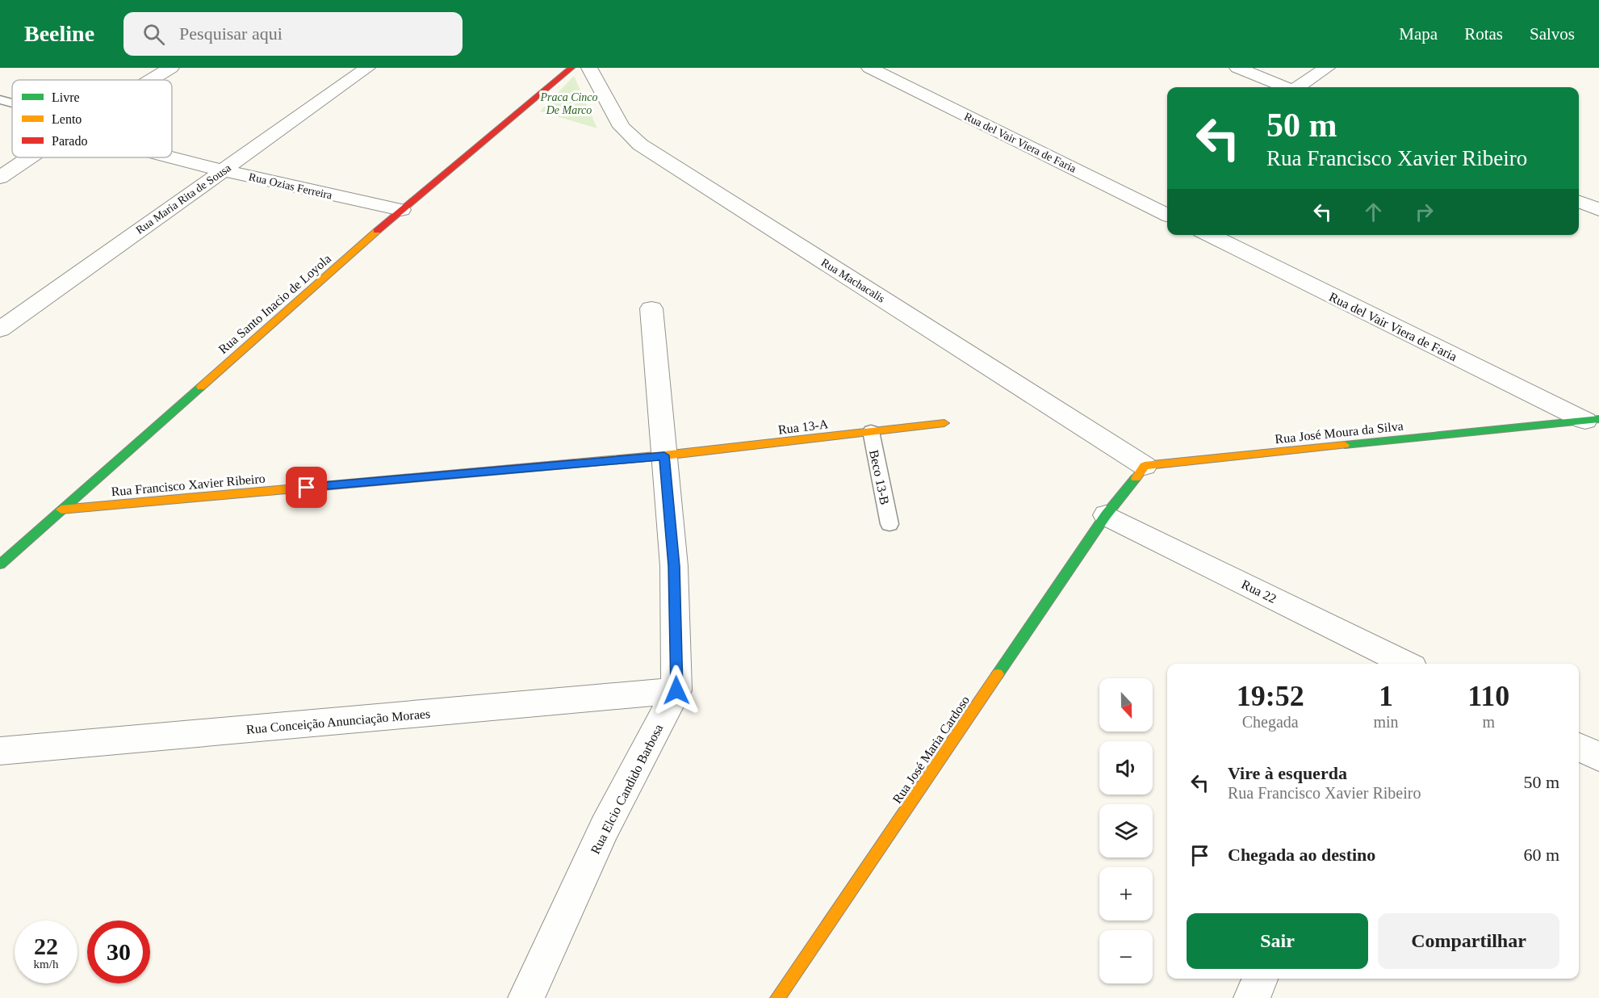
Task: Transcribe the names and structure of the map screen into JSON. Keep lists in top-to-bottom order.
{
  "streets": {
    "street": [
      "Rua del Vair Viera de Faria",
      "Rua Ozias Ferreira",
      "Rua Maria Rita de Sousa",
      "Rua Machacalis",
      "Rua Santo Inacio de Loyola",
      "Rua 13-A",
      "Rua José Moura da Silva",
      "Rua Francisco Xavier Ribeiro",
      "Rua 22",
      "Rua Conceição Anunciação Moraes",
      "Rua José Maria Cardoso",
      "Rua Elcio Candido Barbosa"
    ],
    "lane": ["Beco 13-B"]
  },
  "crossings": [
    ["Rua del Vair Viera de Faria", "Rua José Moura da Silva"],
    ["Rua Ozias Ferreira", "Rua Maria Rita de Sousa"],
    ["Rua Ozias Ferreira", "Rua Santo Inacio de Loyola"],
    ["Rua Machacalis", "Rua José Moura da Silva"],
    ["Rua Santo Inacio de Loyola", "Rua Francisco Xavier Ribeiro"],
    ["Rua 13-A", "Beco 13-B"],
    ["Rua 13-A", "Rua Francisco Xavier Ribeiro"],
    ["Rua 13-A", "Rua Elcio Candido Barbosa"],
    ["Rua Francisco Xavier Ribeiro", "Rua Elcio Candido Barbosa"],
    ["Rua 22", "Rua José Maria Cardoso"],
    ["Rua Conceição Anunciação Moraes", "Rua Elcio Candido Barbosa"]
  ],
  "parks": ["Praca Cinco De Marco"],
  "legend": ["Livre", "Lento", "Parado"],
  "north": "bottom",
  "page": {
    "header": "Beeline",
    "search": "Pesquisar aqui",
    "nav": ["Mapa", "Rotas", "Salvos"],
    "turn": ["50 m", "Rua Francisco Xavier Ribeiro"],
    "eta": [
      "19:52",
      "Chegada",
      "1",
      "min",
      "110",
      "m"
    ],
    "map_buttons": ["+", "−"],
    "list": [
      {
        "name": "Vire à esquerda",
        "note": "Rua Francisco Xavier Ribeiro",
        "value": "50 m"
      },
      {
        "name": "Chegada ao destino",
        "value": "60 m"
      }
    ],
    "buttons": ["Sair", "Compartilhar"],
    "speed": "22 km/h",
    "limit": "30"
  }
}
